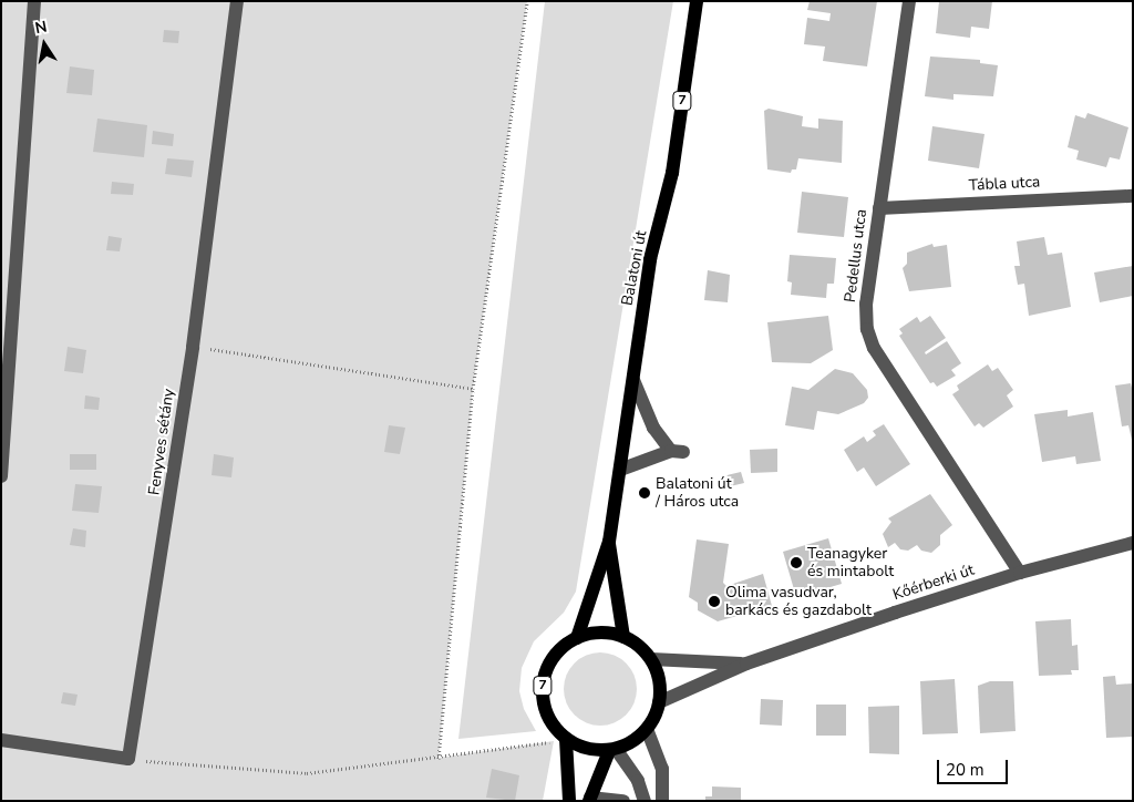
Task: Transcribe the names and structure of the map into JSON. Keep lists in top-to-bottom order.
{
  "streets": {
    "main road": ["7", "Balatoni út"],
    "street": [
      "Tábla utca",
      "Pedellus utca",
      "Fenyves sétány",
      "Kőérberki út"
    ]
  },
  "crossings": [
    ["7", "Balatoni út"],
    ["7", "Kőérberki út"],
    ["Tábla utca", "Pedellus utca"],
    ["Pedellus utca", "Kőérberki út"],
    ["Balatoni út", "Kőérberki út"]
  ],
  "places": ["Balatoni út / Háros utca", "Teanagyker és mintabolt", "Olima vasudvar, barkács és gazdabolt"],
  "scale_bar": "20 m",
  "north": "top"
}
